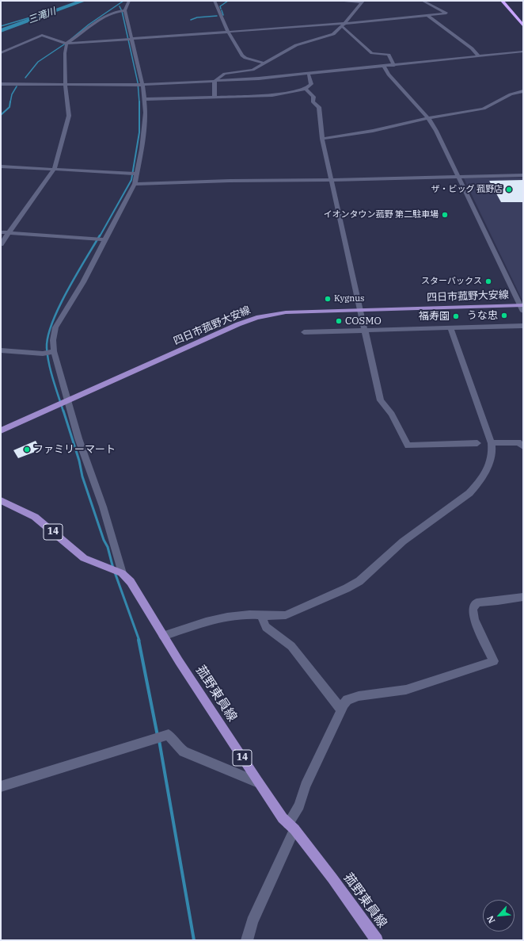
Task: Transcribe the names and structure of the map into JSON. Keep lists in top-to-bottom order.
{
  "streets": {
    "main road": ["四日市菰野大安線", "14", "菰野東員線"]
  },
  "water": ["三滝川"],
  "places": [
    "ザ・ビッグ 菰野店",
    "イオンタウン菰野 第二駐車場",
    "スターバックス",
    "Kygnus",
    "うな忠",
    "福寿園",
    "COSMO",
    "ファミリーマート"
  ],
  "north": "bottom left"
}
